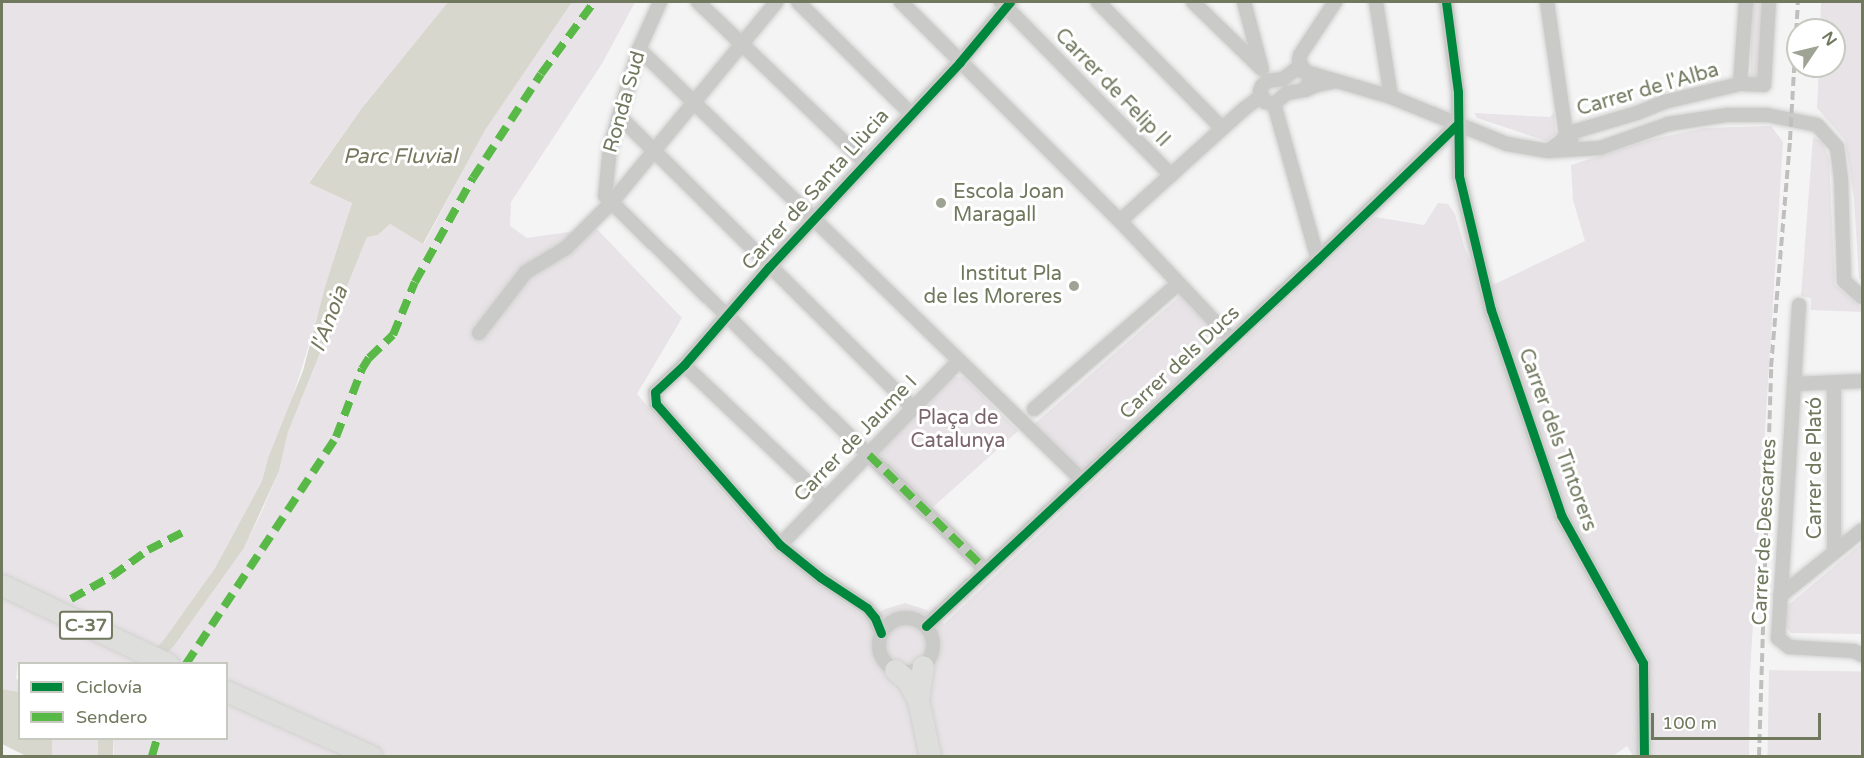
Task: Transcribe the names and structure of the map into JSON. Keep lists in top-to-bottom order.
{
  "streets": {
    "highway": ["C-37"],
    "street": [
      "Carrer de Felip II",
      "Carrer de l'Alba",
      "Ronda Sud",
      "Carrer de Santa Llùcia",
      "Carrer dels Ducs",
      "Carrer de Jaume I",
      "Carrer dels Tintorers",
      "Carrer de Plató",
      "Carrer de Descartes"
    ]
  },
  "crossings": [
    ["Carrer de Felip II", "Carrer de Santa Llùcia"],
    ["Carrer de l'Alba", "Carrer dels Ducs"],
    ["Carrer de l'Alba", "Carrer dels Tintorers"],
    ["Carrer de Santa Llùcia", "Carrer de Jaume I"],
    ["Carrer dels Ducs", "Carrer dels Tintorers"]
  ],
  "water": ["Parc Fluvial", "l'Anoia"],
  "parks": ["Plaça de Catalunya"],
  "places": ["Escola Joan Maragall", "Institut Pla de les Moreres"],
  "legend": ["Ciclovía", "Sendero"],
  "scale_bar": "100 m",
  "north": "top right"
}
